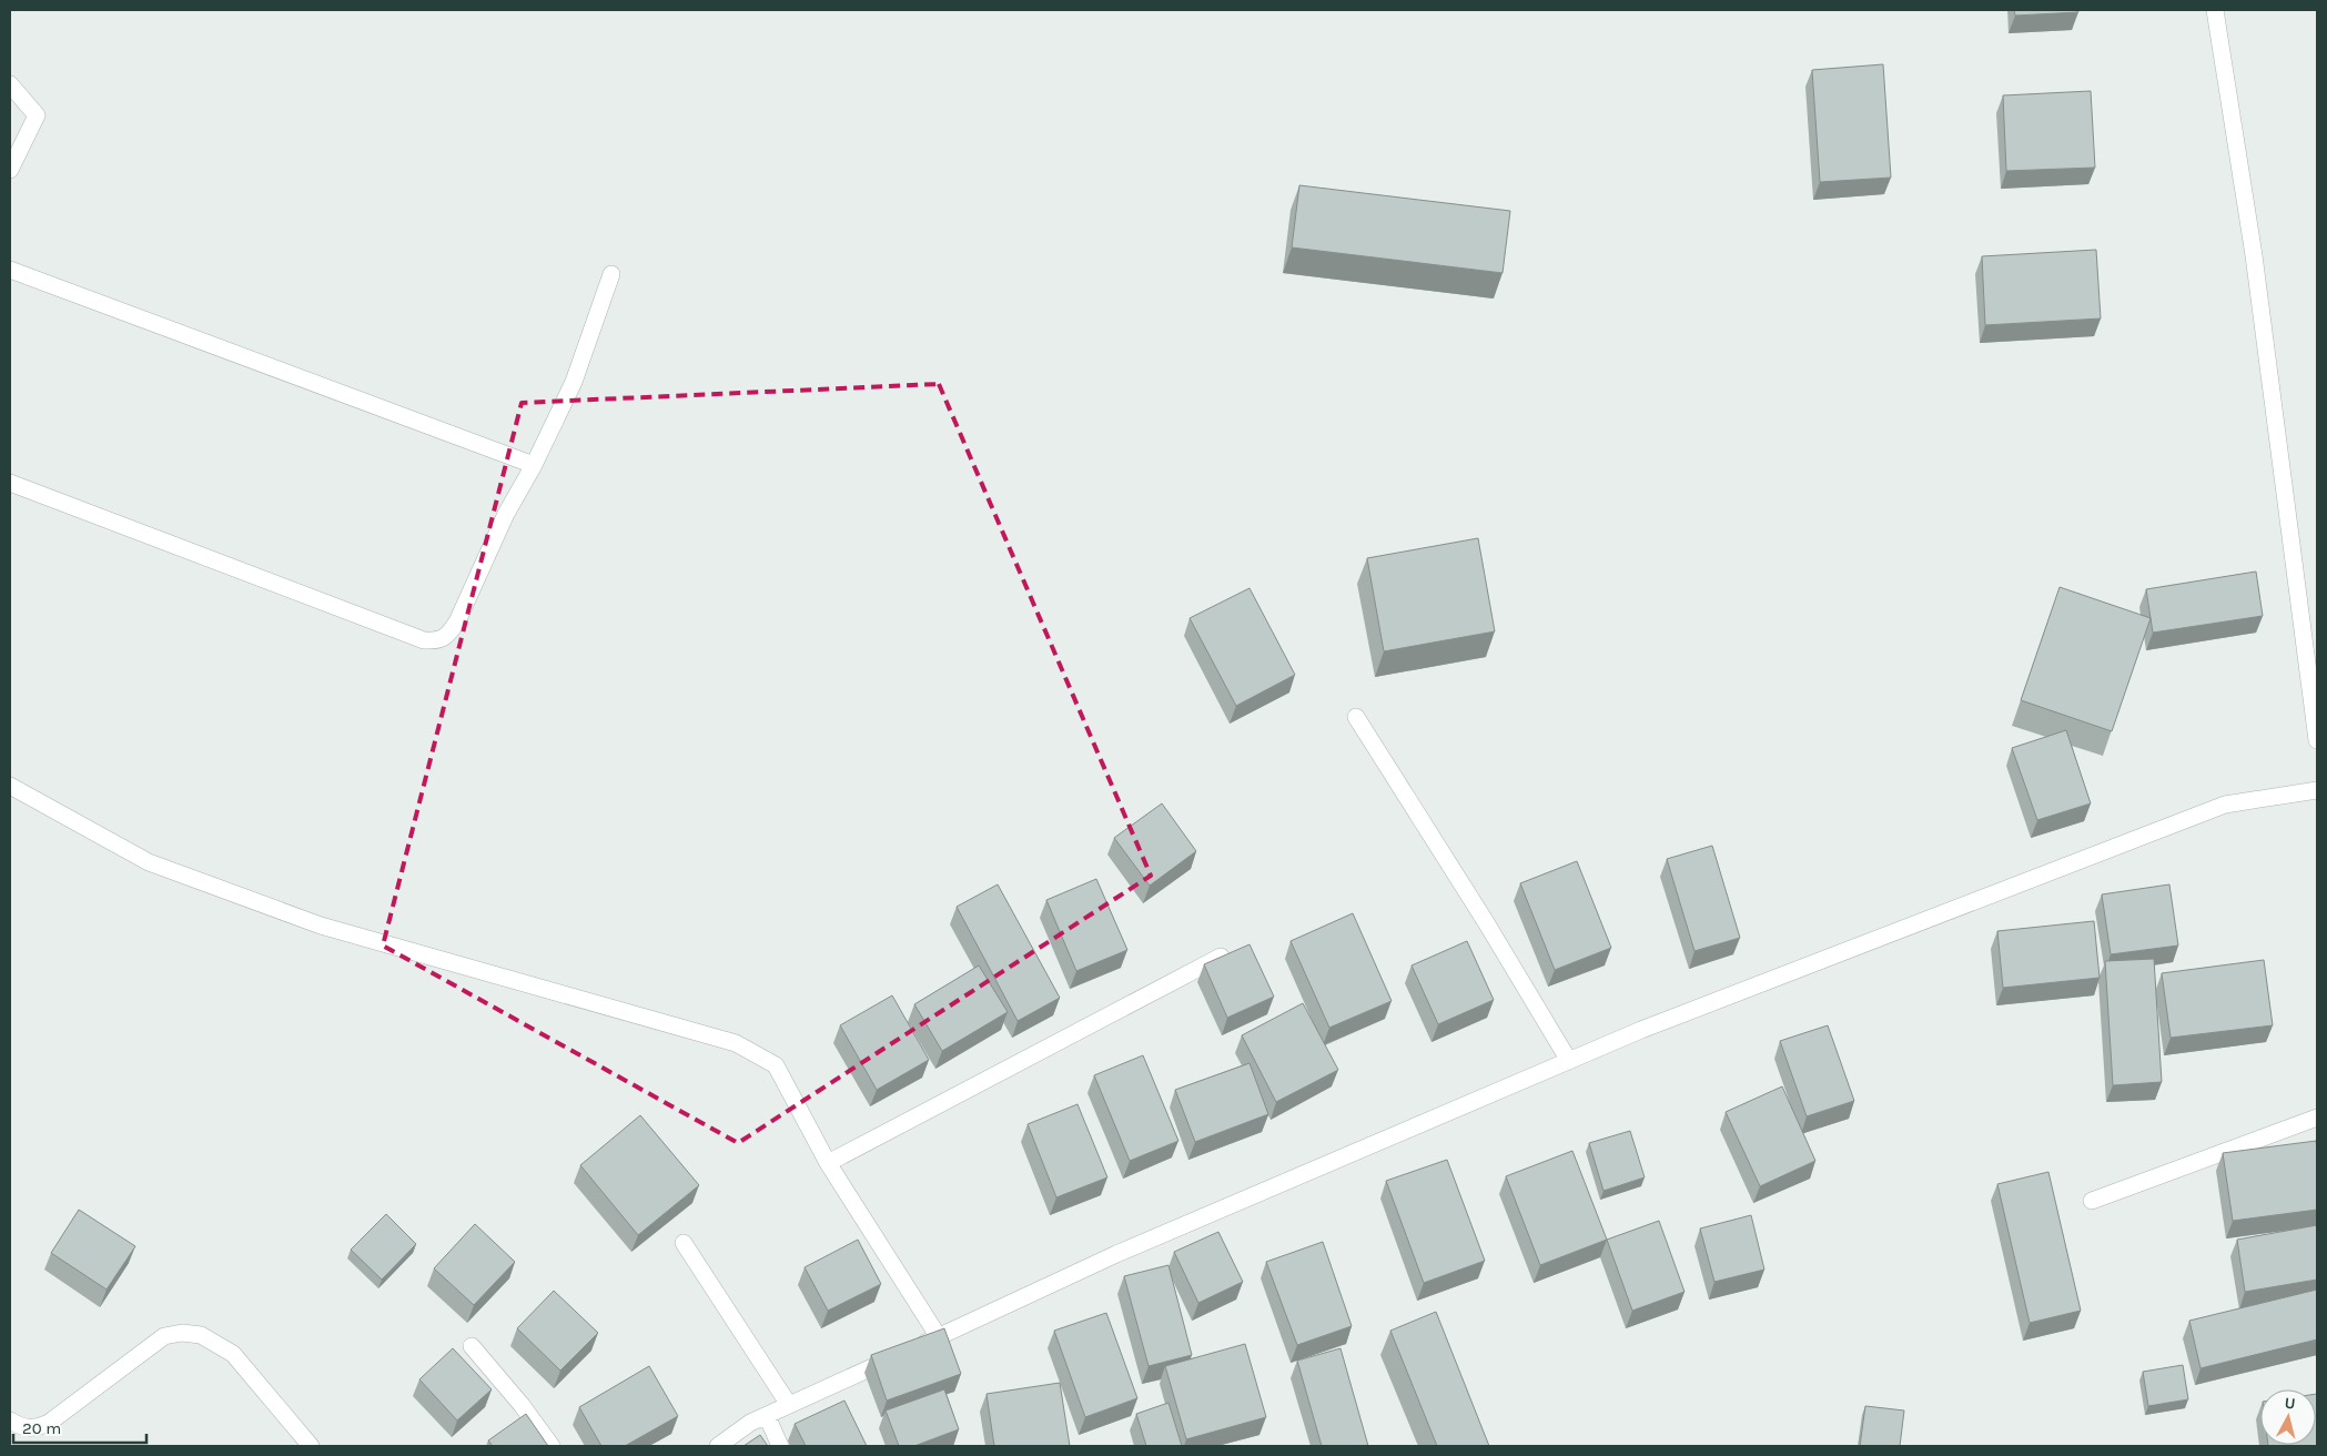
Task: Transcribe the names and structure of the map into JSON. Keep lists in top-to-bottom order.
{
  "scale_bar": "20 m",
  "north": "top"
}
